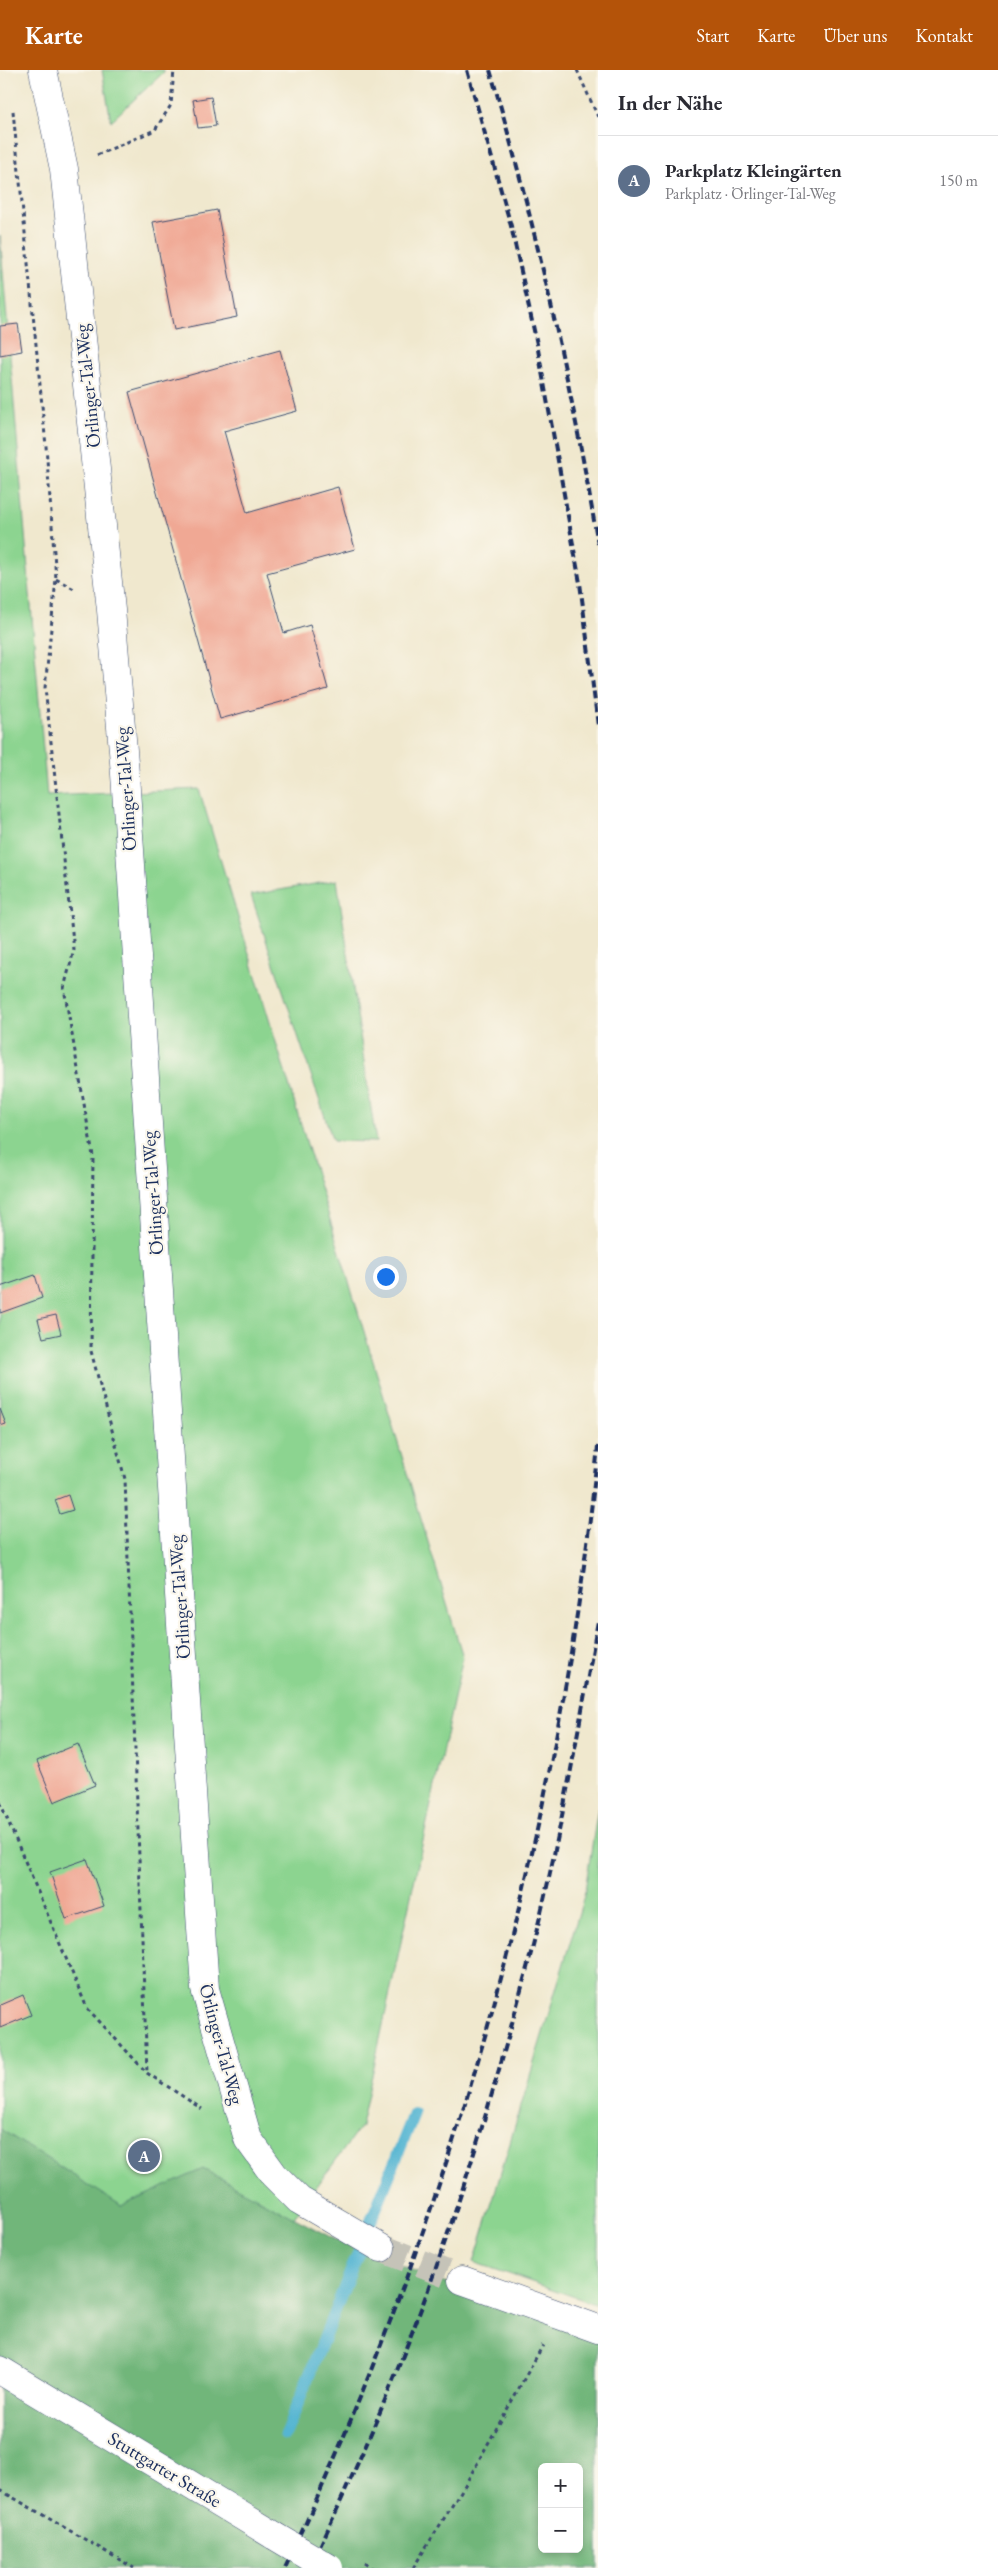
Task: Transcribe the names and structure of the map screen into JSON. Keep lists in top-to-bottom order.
{
  "streets": {
    "street": ["Örlinger-Tal-Weg", "Stuttgarter Straße"]
  },
  "page": {
    "header": "Karte",
    "nav": [
      "Start",
      "Karte",
      "Über uns",
      "Kontakt"
    ],
    "heading": "In der Nähe",
    "list": [
      {
        "mark": "A",
        "name": "Parkplatz Kleingärten",
        "note": "Parkplatz · Örlinger-Tal-Weg",
        "value": "150 m"
      }
    ],
    "pins": "A",
    "map_buttons": ["+", "−"]
  }
}
